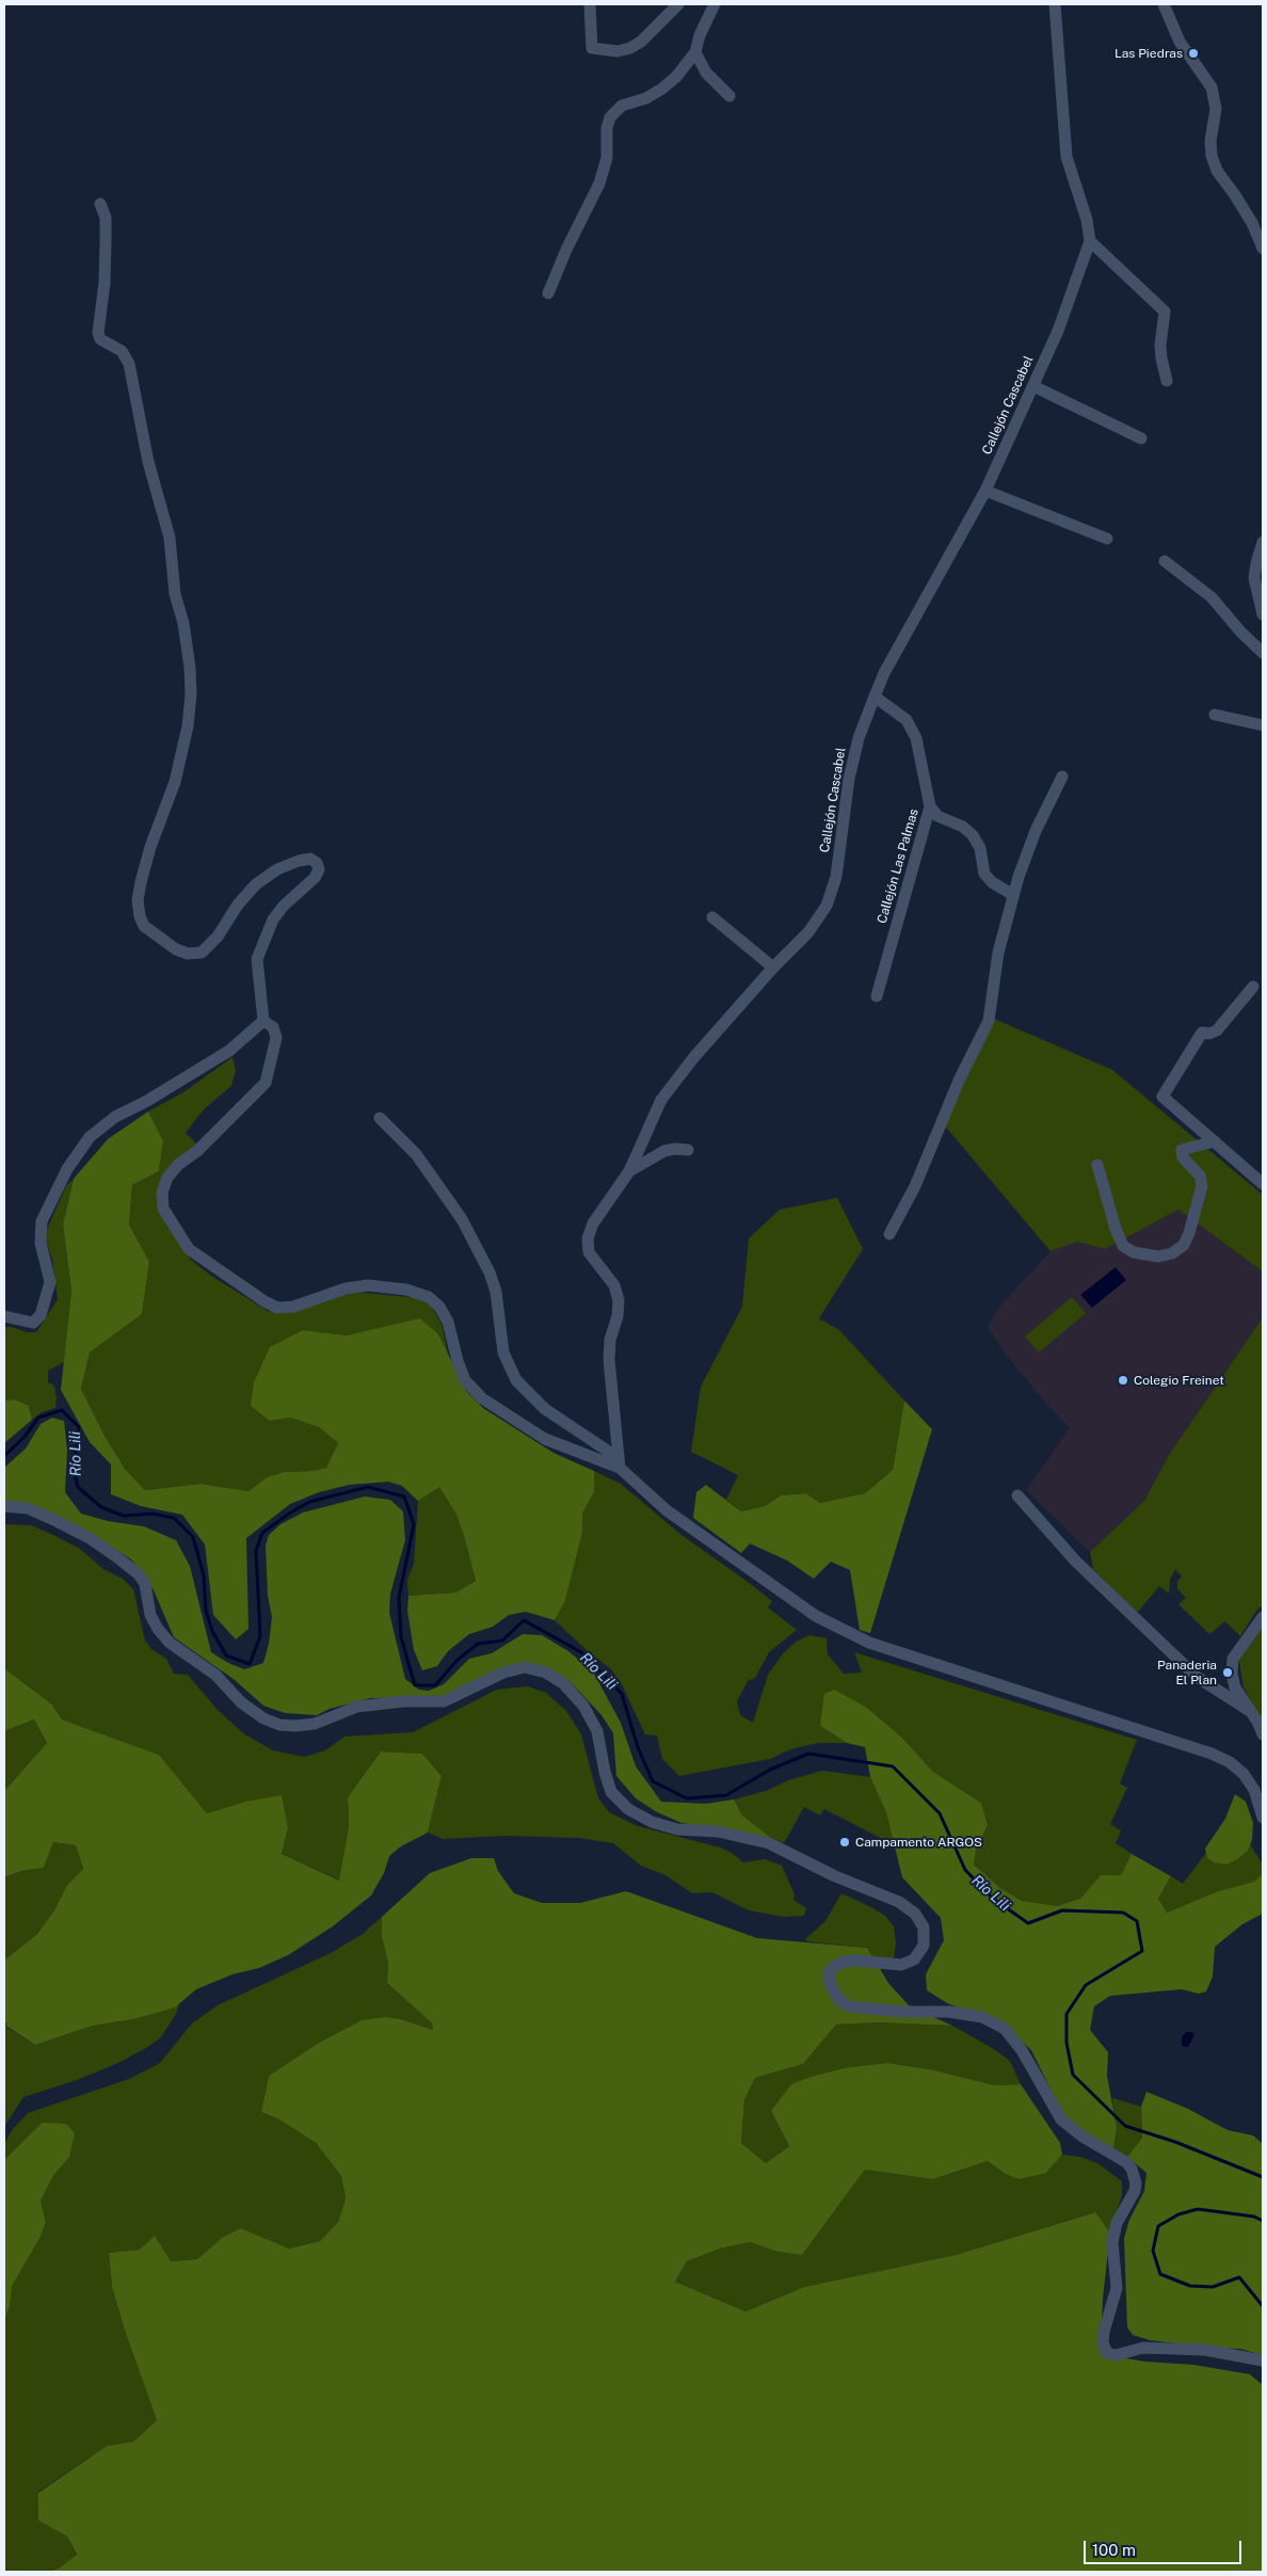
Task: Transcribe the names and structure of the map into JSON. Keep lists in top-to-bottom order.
{
  "streets": {
    "street": ["Callejón Cascabel", "Callejón Las Palmas"]
  },
  "crossings": [
    ["Callejón Cascabel", "Callejón Las Palmas"]
  ],
  "water": ["Río Lili"],
  "places": [
    "Las Piedras",
    "Colegio Freinet",
    "Panaderia El Plan",
    "Campamento ARGOS"
  ],
  "scale_bar": "100 m"
}
